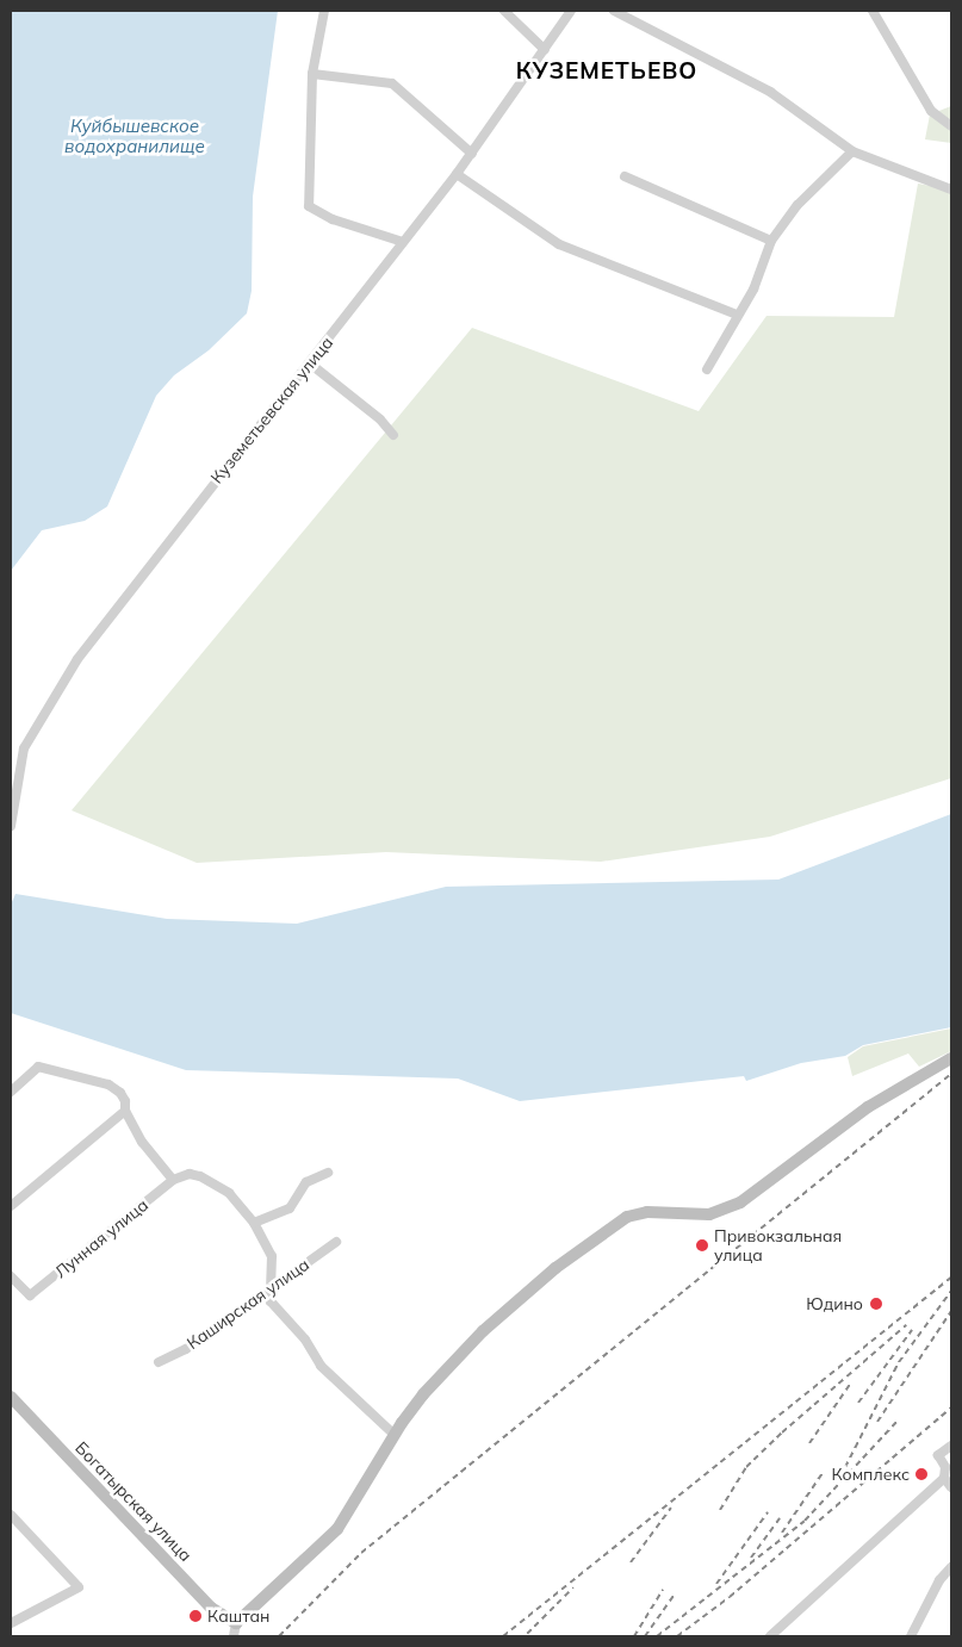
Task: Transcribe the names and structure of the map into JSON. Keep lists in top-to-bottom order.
{
  "streets": {
    "main road": ["Богатырская улица"],
    "street": ["Куземетьевская улица", "Лунная улица", "Каширская улица"]
  },
  "districts": ["КУЗЕМЕТЬЕВО"],
  "water": ["Куйбышевское водохранилище"],
  "places": [
    "Привокзальная улица",
    "Юдино",
    "Комплекс",
    "Каштан"
  ]
}
